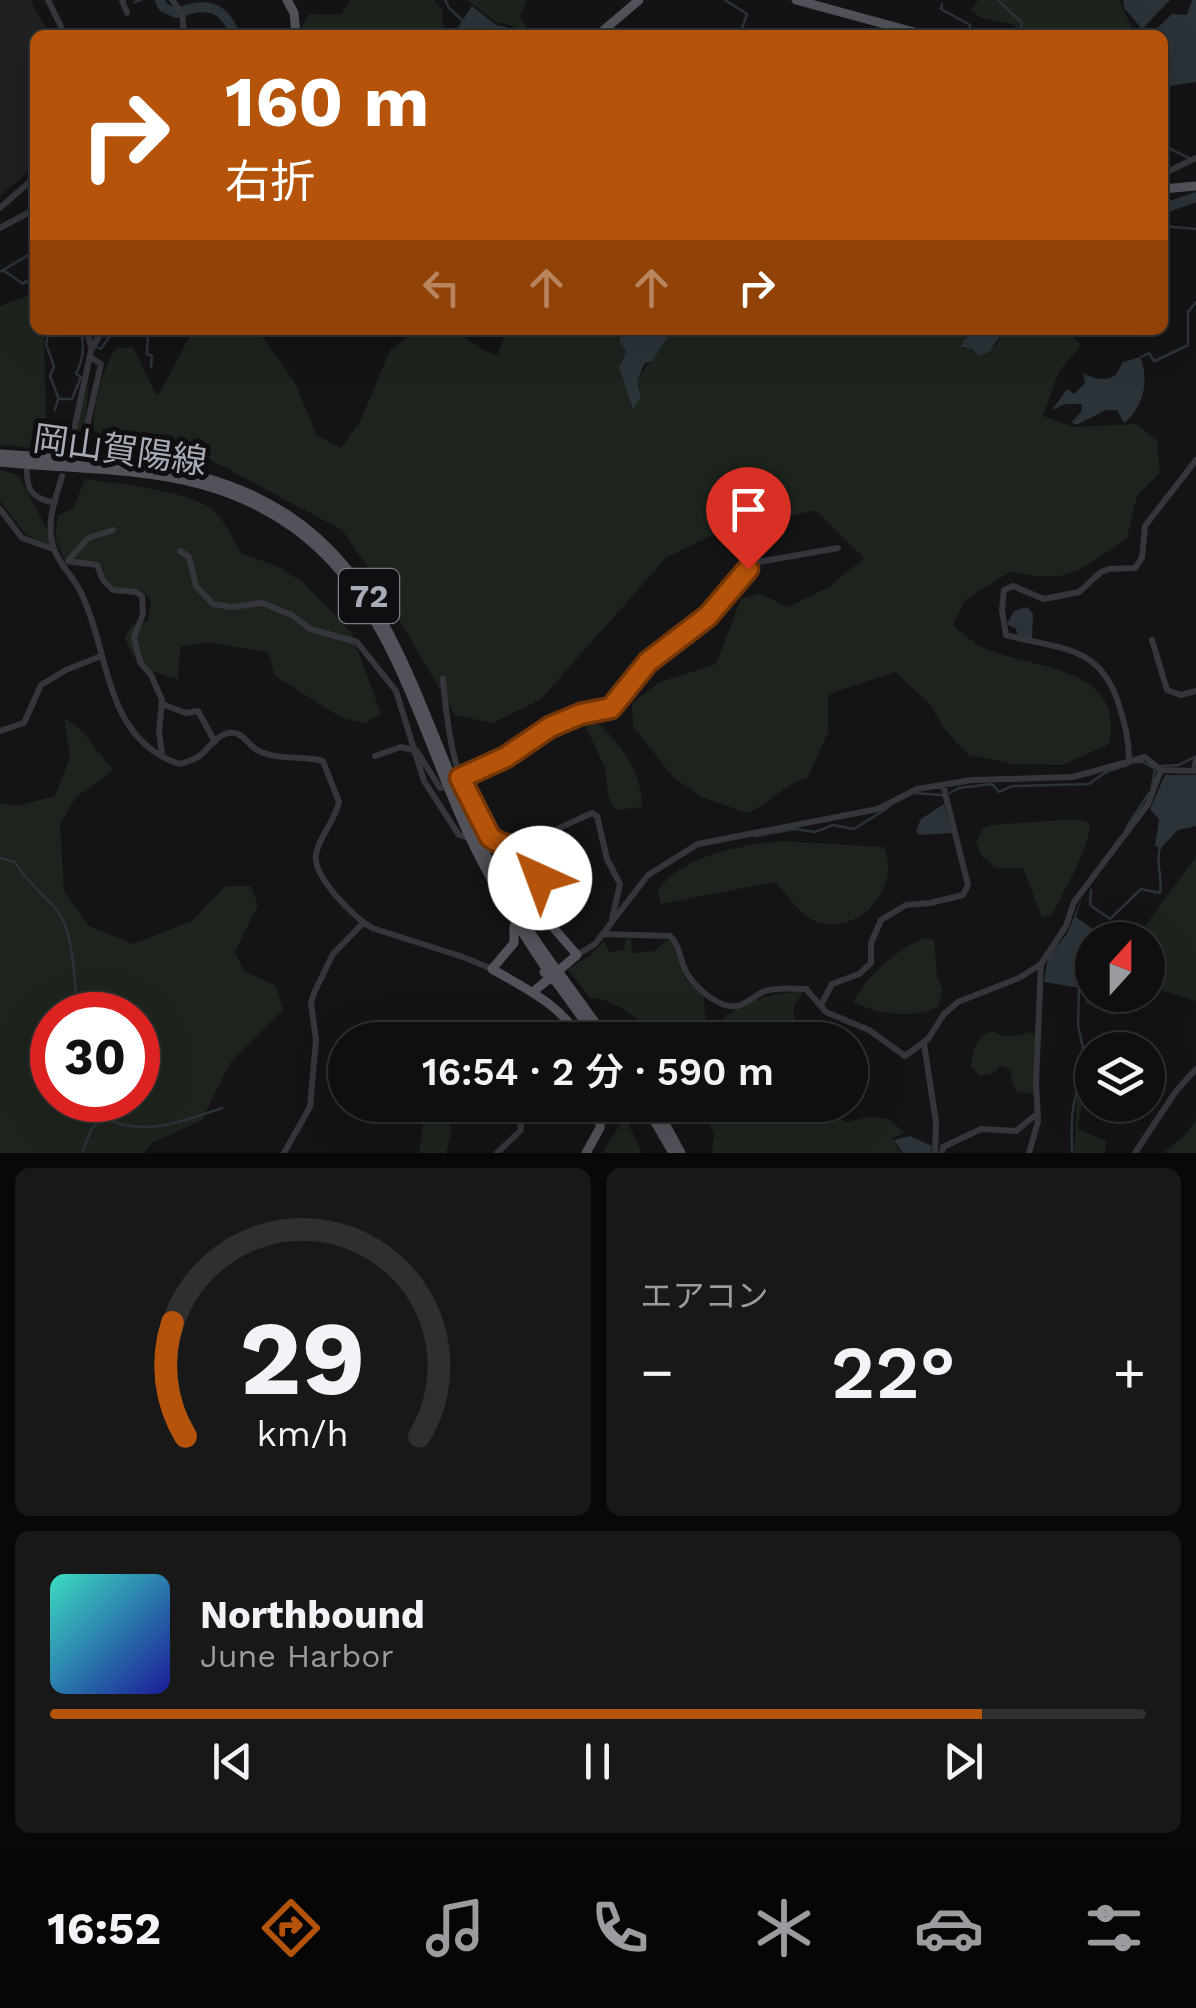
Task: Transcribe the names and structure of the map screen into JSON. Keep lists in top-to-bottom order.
{
  "streets": {
    "main road": ["岡山賀陽線", "72"]
  },
  "north": "top",
  "page": {
    "turn": ["160 m", "右折"],
    "limit": "30",
    "trip": "16:54 · 2 分 · 590 m",
    "tile": "エアコン",
    "heat": ["−", "22°", "+"],
    "song": ["Northbound", "June Harbor"],
    "tabs": "16:52",
    "gauge": ["29", "km/h"]
  }
}
